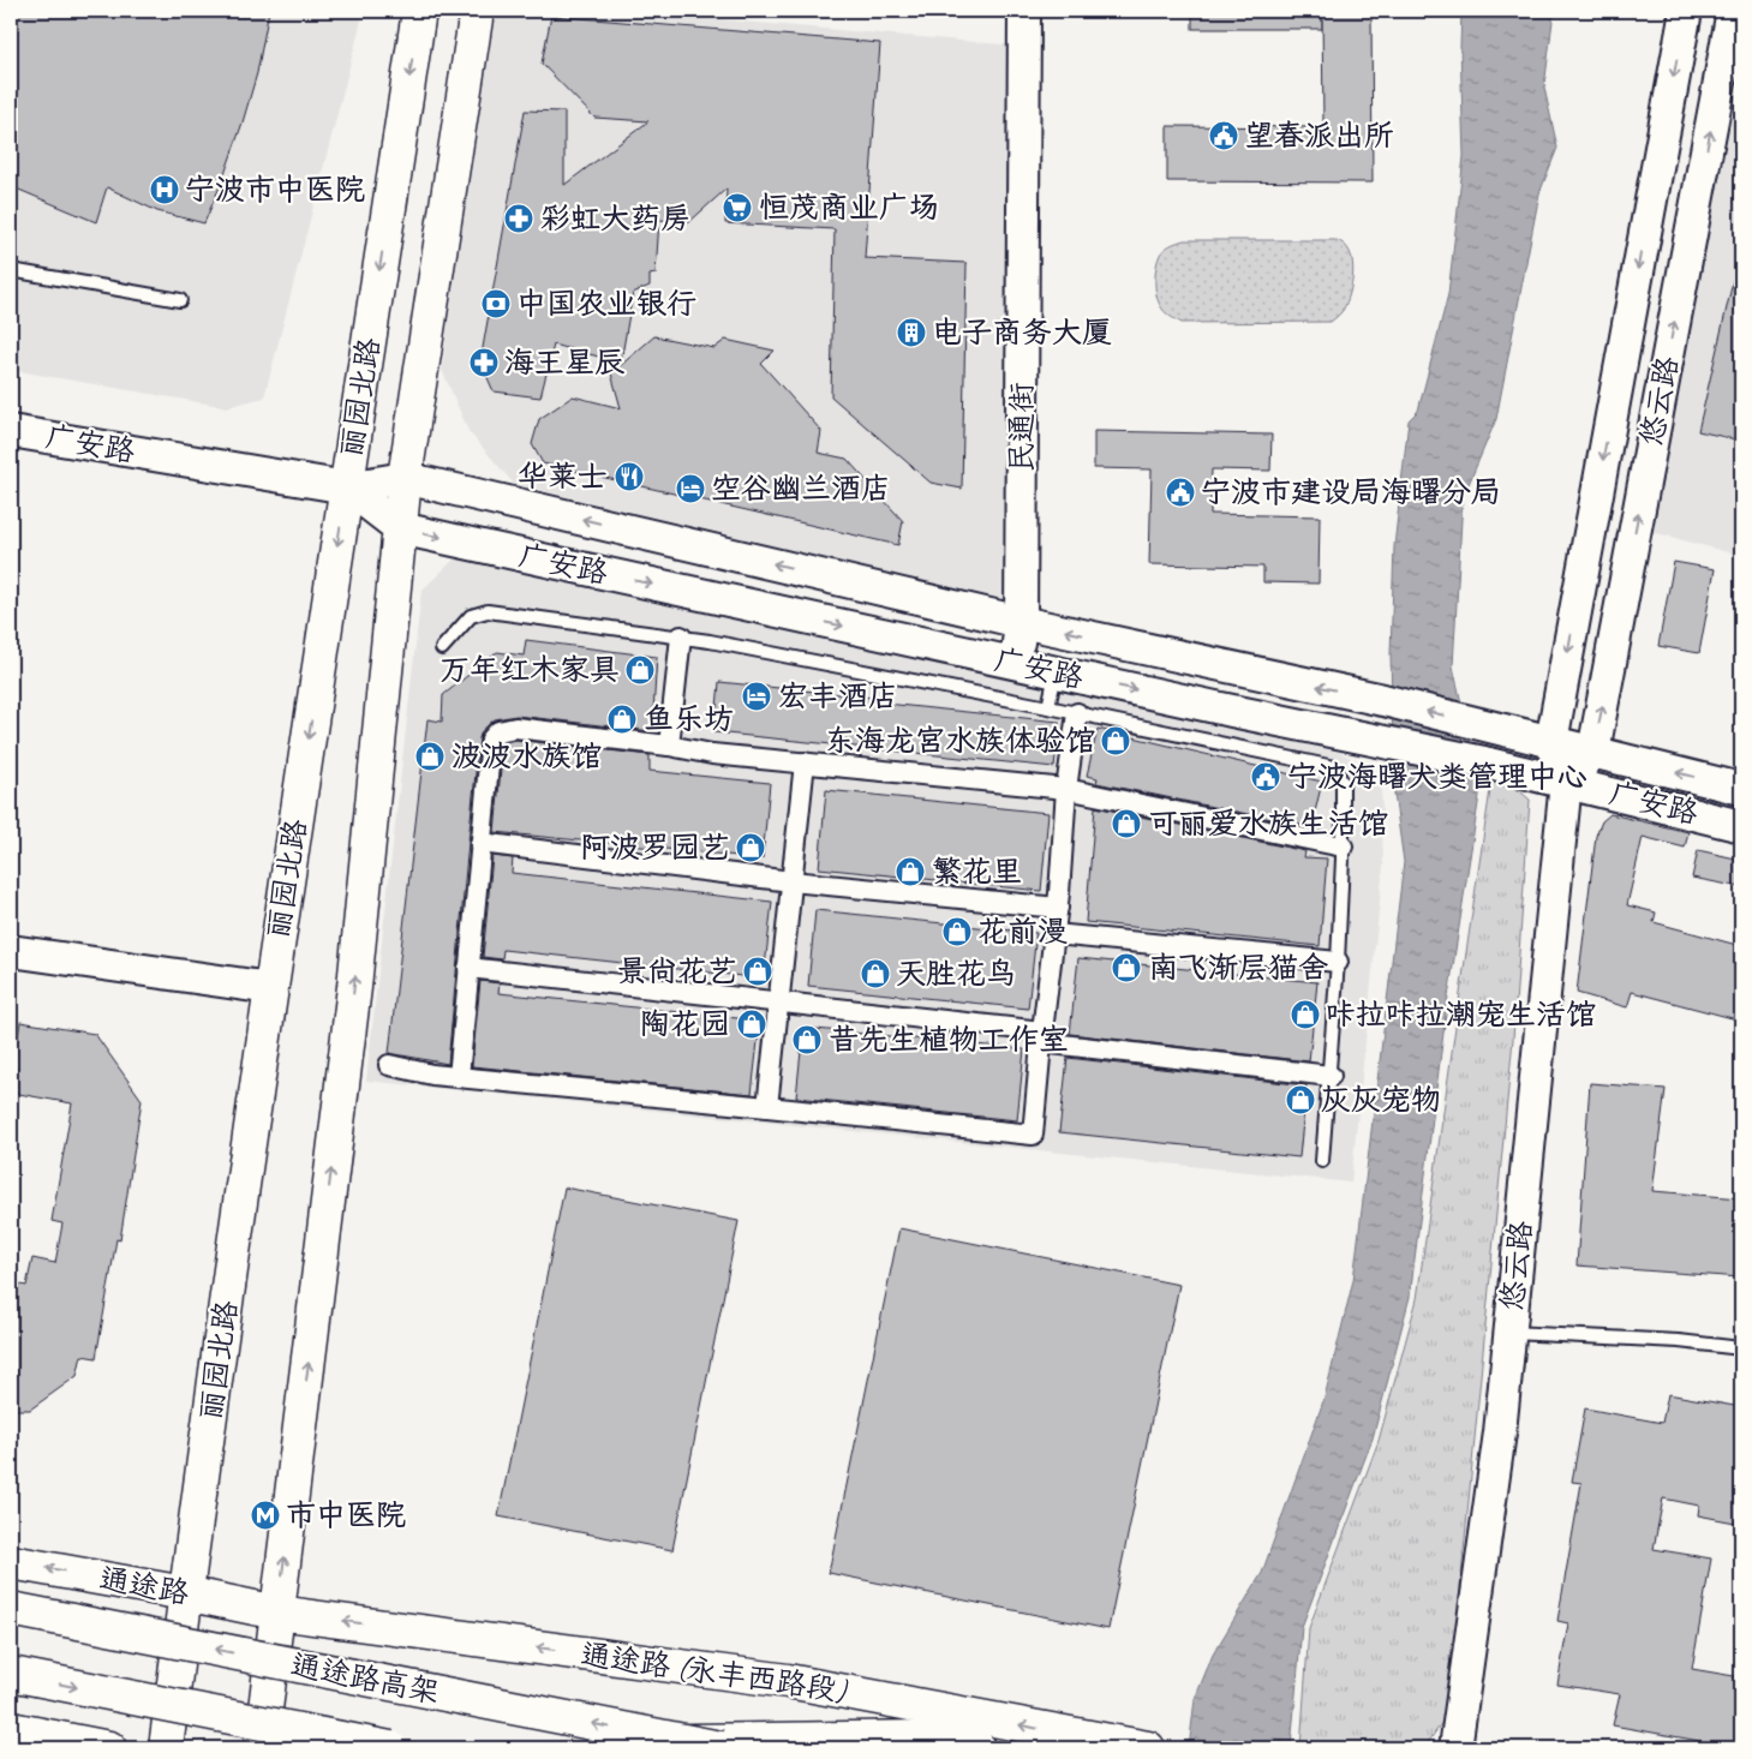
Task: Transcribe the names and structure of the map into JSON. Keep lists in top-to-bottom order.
{
  "streets": {
    "main road": [
      "丽园北路",
      "通途路",
      "通途路 (永丰西路段)",
      "通途路高架"
    ],
    "street": ["悠云路", "民通街", "广安路"]
  },
  "crossings": [
    ["丽园北路", "广安路"],
    ["丽园北路", "通途路"],
    ["丽园北路", "通途路 (永丰西路段)"],
    ["悠云路", "广安路"],
    ["民通街", "广安路"],
    ["通途路", "通途路 (永丰西路段)"]
  ],
  "places": {
    "public building": ["望春派出所", "宁波市建设局海曙分局", "宁波海曙犬类管理中心"],
    "hospital": ["宁波市中医院"],
    "supermarket": ["恒茂商业广场"],
    "pharmacy": ["彩虹大药房", "海王星辰"],
    "bank": ["中国农业银行"],
    "building": ["电子商务大厦"],
    "restaurant": ["华莱士"],
    "hotel": ["空谷幽兰酒店", "宏丰酒店"],
    "shop": [
      "万年红木家具",
      "鱼乐坊",
      "东海龙宫水族体验馆",
      "波波水族馆",
      "可丽爱水族生活馆",
      "阿波罗园艺",
      "繁花里",
      "花前漫",
      "南飞渐层猫舍",
      "景尚花艺",
      "天胜花鸟",
      "咔拉咔拉潮宠生活馆",
      "陶花园",
      "昔先生植物工作室",
      "灰灰宠物"
    ],
    "metro station": ["市中医院"]
  }
}
